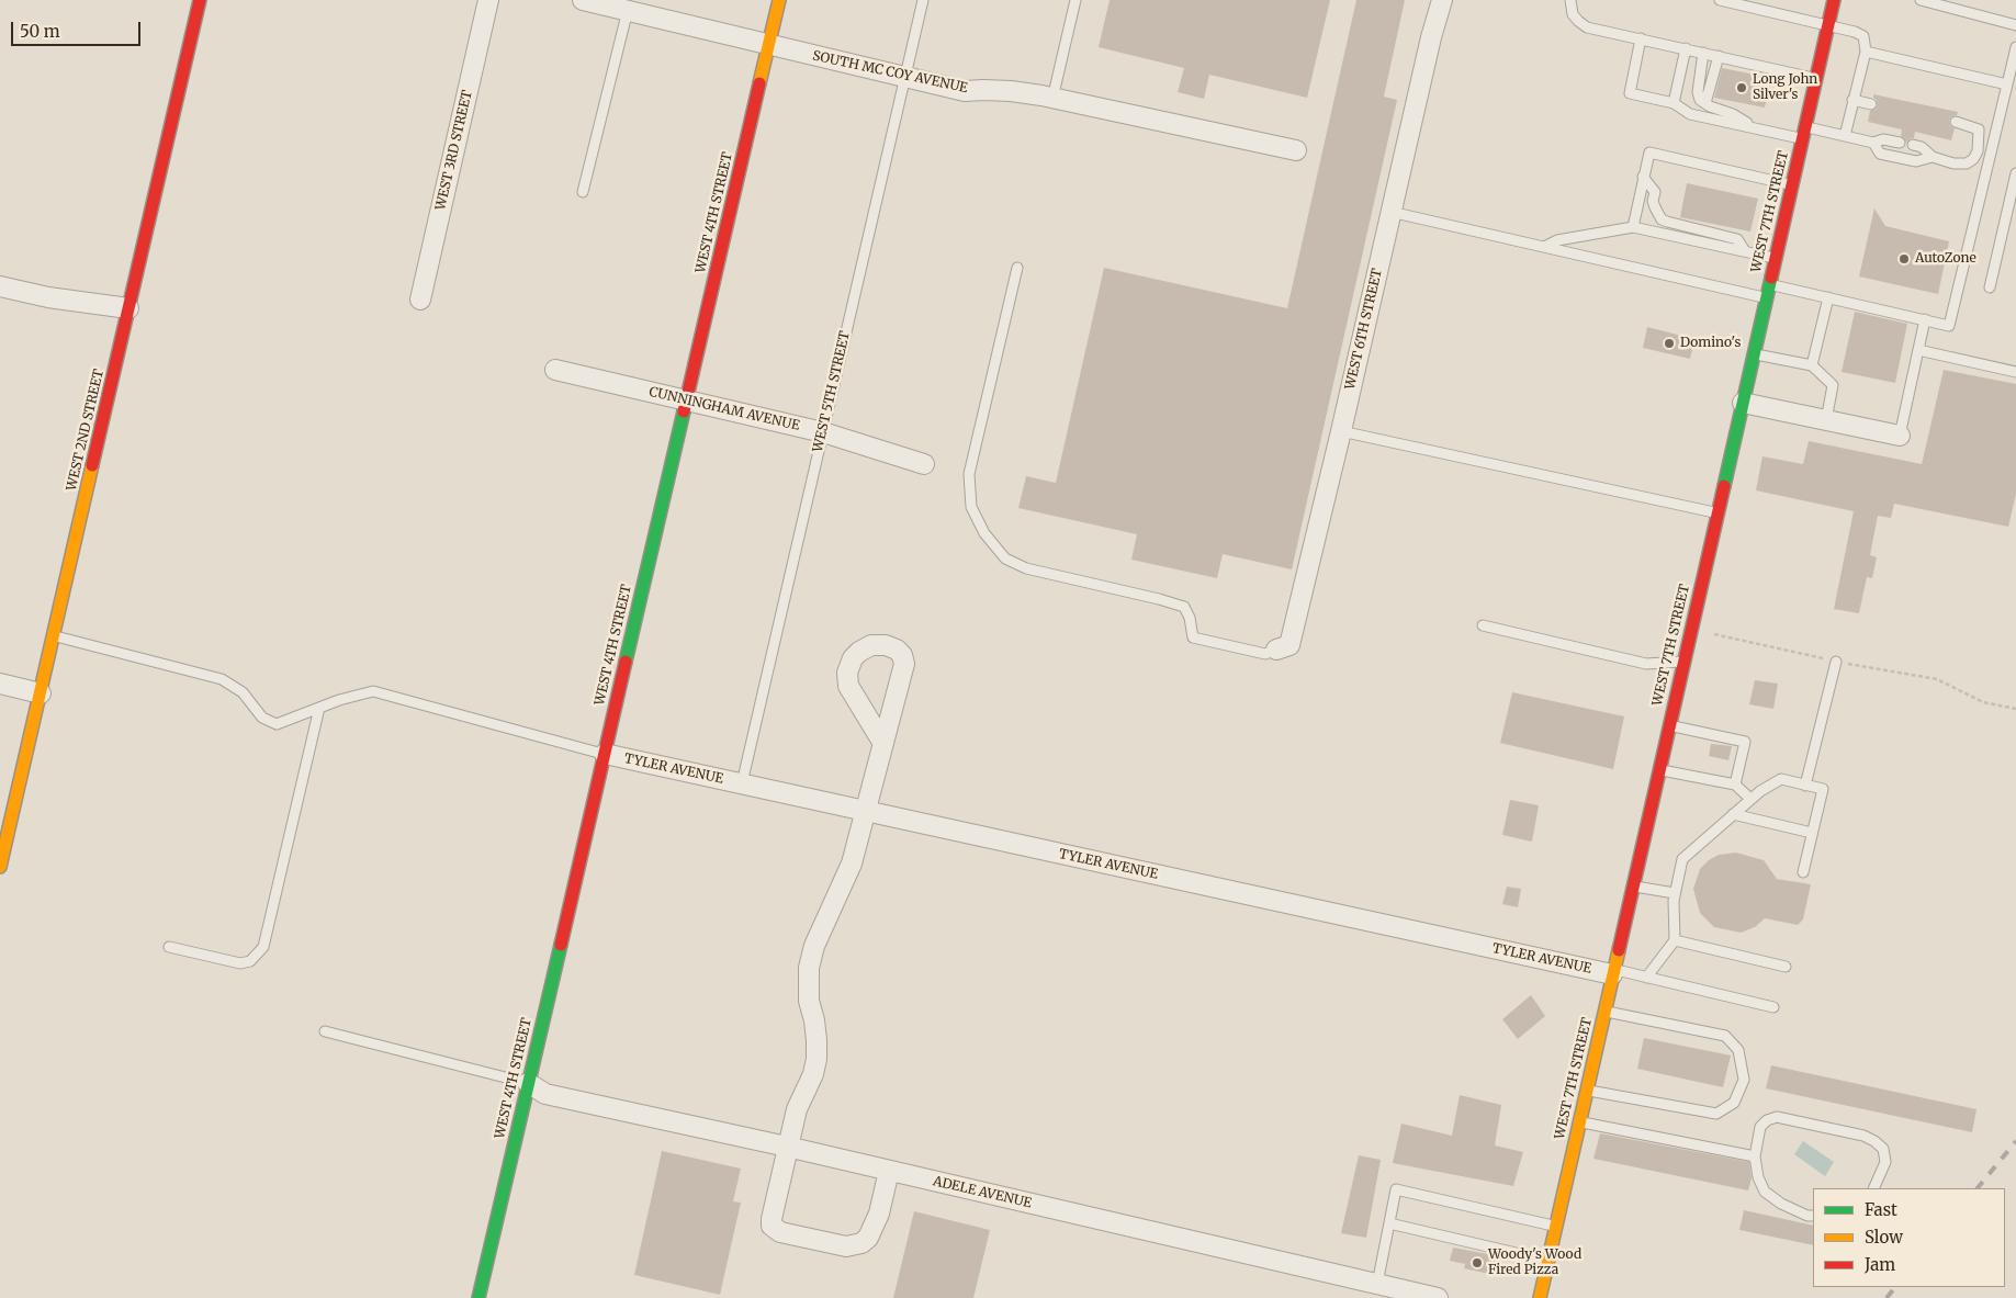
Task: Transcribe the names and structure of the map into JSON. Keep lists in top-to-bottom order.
{
  "streets": {
    "street": [
      "SOUTH MC COY AVENUE",
      "WEST 3RD STREET",
      "WEST 7TH STREET",
      "WEST 4TH STREET",
      "WEST 6TH STREET",
      "CUNNINGHAM AVENUE",
      "WEST 2ND STREET",
      "TYLER AVENUE",
      "ADELE AVENUE"
    ],
    "lane": ["WEST 5TH STREET"]
  },
  "crossings": [
    ["SOUTH MC COY AVENUE", "WEST 4TH STREET"],
    ["SOUTH MC COY AVENUE", "WEST 5TH STREET"],
    ["WEST 7TH STREET", "TYLER AVENUE"],
    ["WEST 4TH STREET", "CUNNINGHAM AVENUE"],
    ["WEST 4TH STREET", "TYLER AVENUE"],
    ["WEST 4TH STREET", "ADELE AVENUE"],
    ["WEST 5TH STREET", "CUNNINGHAM AVENUE"],
    ["WEST 5TH STREET", "TYLER AVENUE"]
  ],
  "places": [
    "Long John Silver's",
    "AutoZone",
    "Domino's",
    "Woody's Wood Fired Pizza"
  ],
  "legend": ["Fast", "Slow", "Jam"],
  "scale_bar": "50 m"
}
